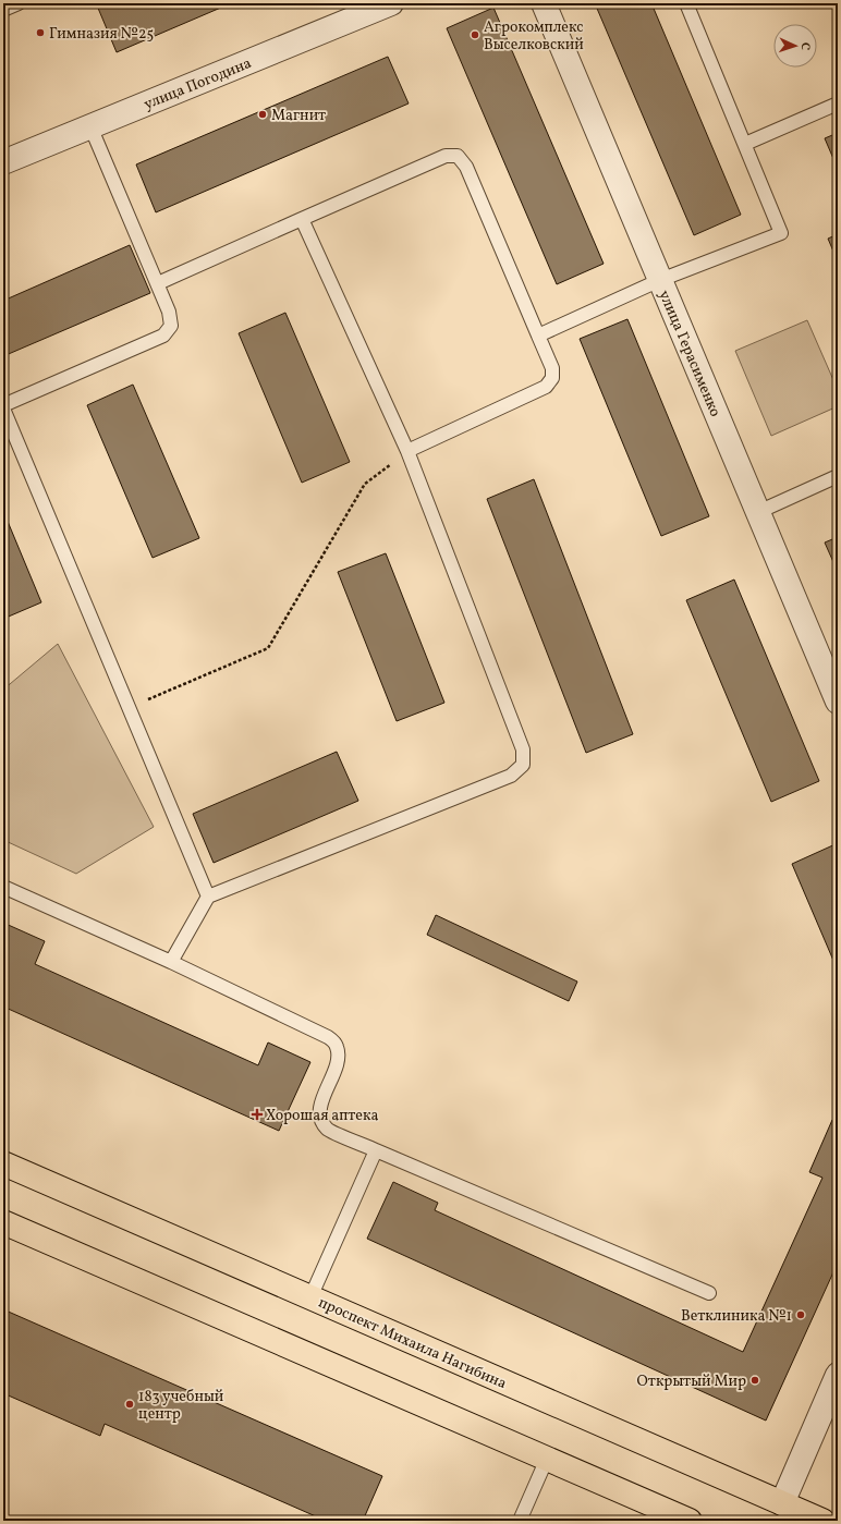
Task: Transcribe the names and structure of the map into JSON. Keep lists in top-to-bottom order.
{
  "streets": {
    "main road": ["проспект Михаила Нагибина"],
    "street": ["улица Погодина", "улица Герасименко"]
  },
  "places": {
    "other": [
      "Гимназия №25",
      "Агрокомплекс Выселковский",
      "Магнит",
      "Ветклиника №1",
      "Открытый Мир",
      "183 учебный центр"
    ],
    "health": ["Хорошая аптека"]
  },
  "north": "right"
}
